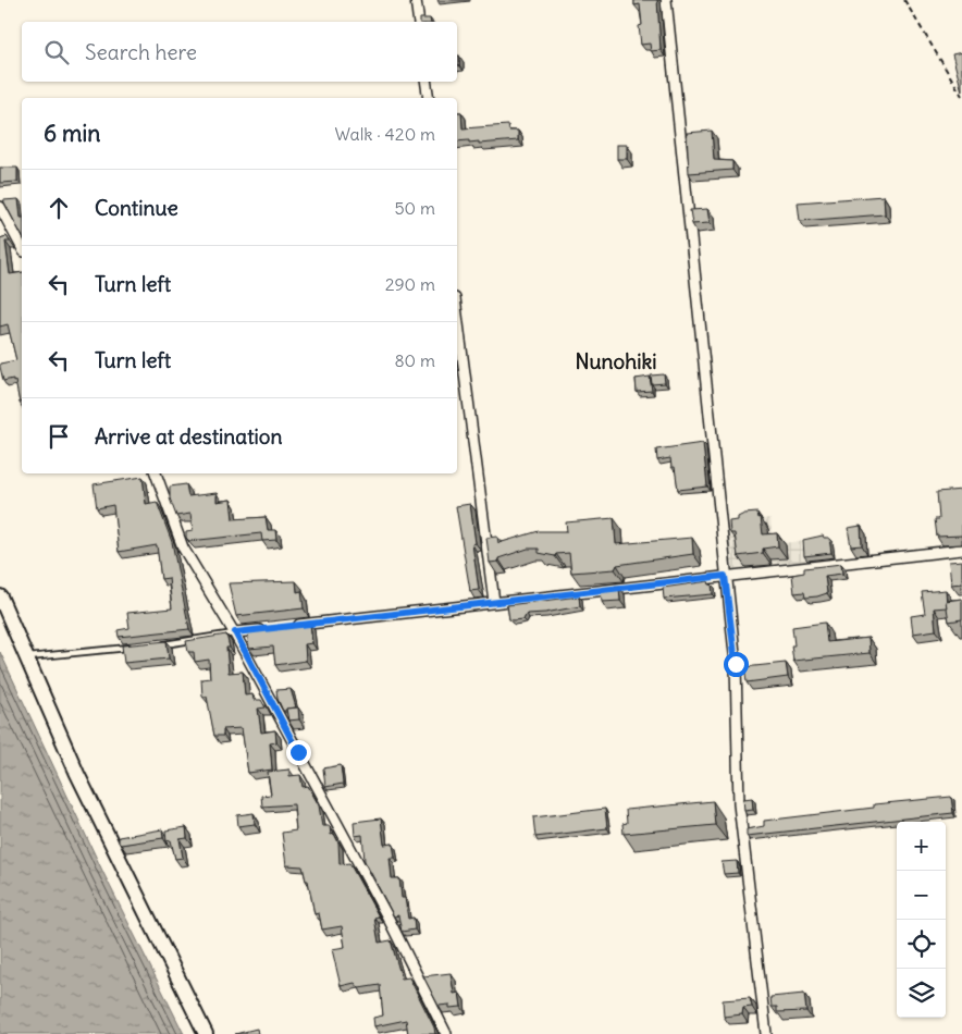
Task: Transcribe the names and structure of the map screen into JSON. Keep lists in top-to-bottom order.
{
  "districts": ["Nunohiki"],
  "page": {
    "search": "Search here",
    "heading": ["6 min", "Walk · 420 m"],
    "list": [
      ["Continue", "50 m"],
      ["Turn left", "290 m"],
      ["Turn left", "80 m"],
      "Arrive at destination"
    ],
    "map_buttons": ["+", "−"]
  }
}
